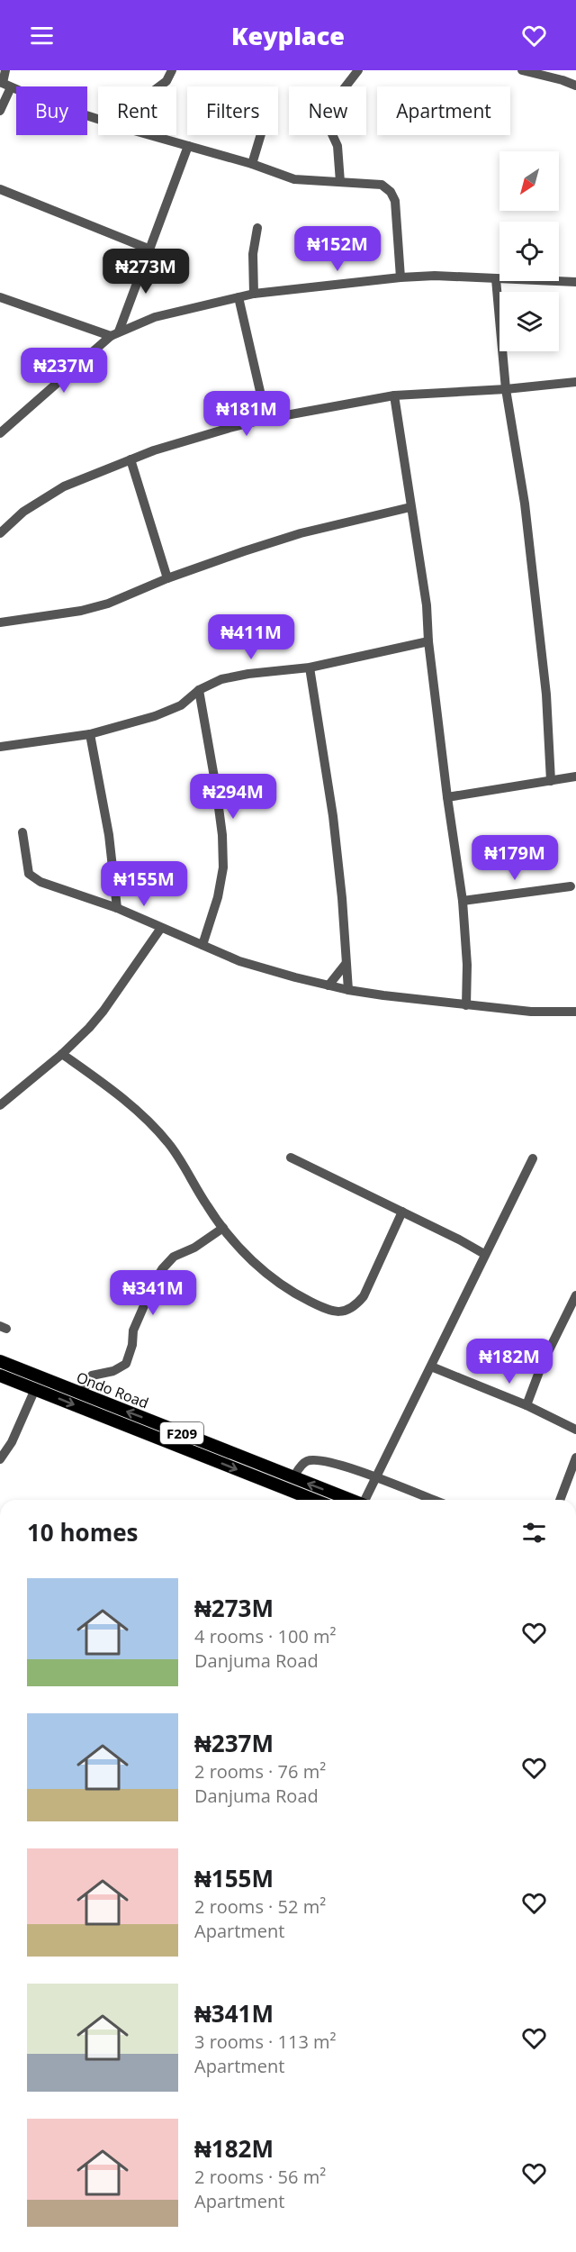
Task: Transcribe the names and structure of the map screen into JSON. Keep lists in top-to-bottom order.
{
  "streets": {
    "main road": ["Ondo Road", "F209"]
  },
  "north": "bottom left",
  "page": {
    "header": "Keyplace",
    "chip": [
      "Buy",
      "Rent",
      "Filters",
      "New",
      "Apartment"
    ],
    "price": [
      "₦152M",
      "₦273M",
      "₦237M",
      "₦181M",
      "₦411M",
      "₦294M",
      "₦179M",
      "₦155M",
      "₦341M",
      "₦182M"
    ],
    "heading": "10 homes",
    "list": [
      {
        "name": "₦273M",
        "note": "4 rooms · 100 m² · Danjuma Road"
      },
      {
        "name": "₦237M",
        "note": "2 rooms · 76 m² · Danjuma Road"
      },
      {
        "name": "₦155M",
        "note": "2 rooms · 52 m² · Apartment"
      },
      {
        "name": "₦341M",
        "note": "3 rooms · 113 m² · Apartment"
      },
      {
        "name": "₦182M",
        "note": "2 rooms · 56 m² · Apartment"
      }
    ]
  }
}
